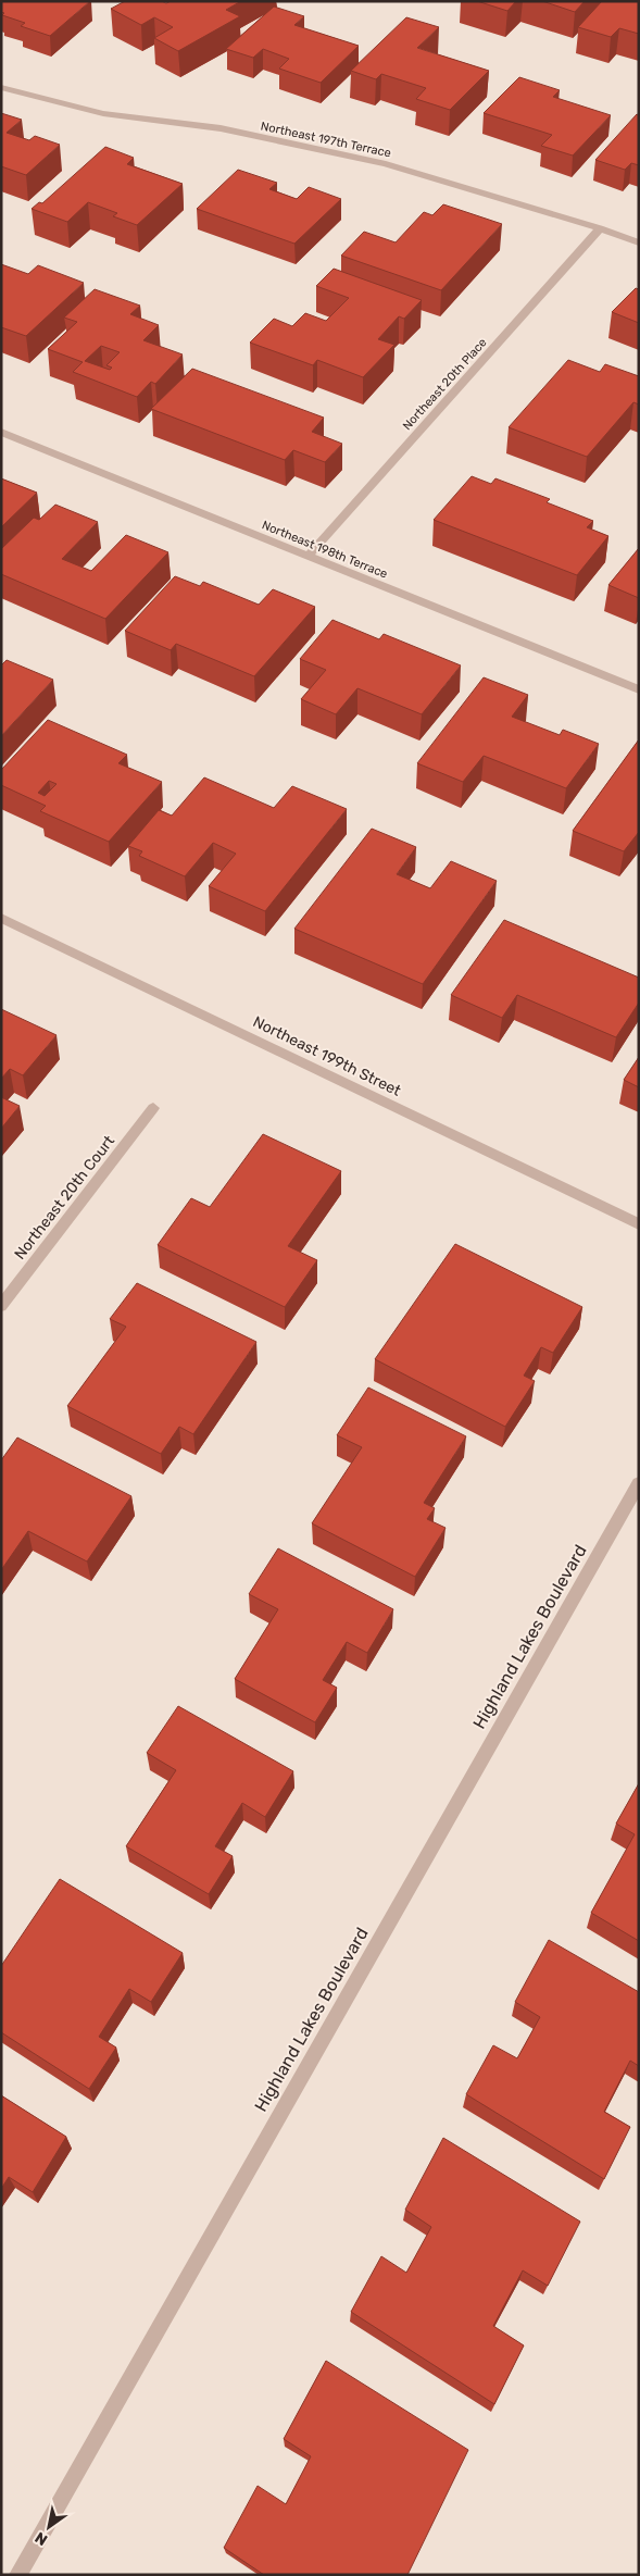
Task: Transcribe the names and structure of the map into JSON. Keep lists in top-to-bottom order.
{
  "streets": {
    "street": [
      "Northeast 197th Terrace",
      "Northeast 20th Place",
      "Northeast 198th Terrace",
      "Northeast 199th Street",
      "Northeast 20th Court",
      "Highland Lakes Boulevard"
    ]
  },
  "crossings": [
    ["Northeast 197th Terrace", "Northeast 20th Place"],
    ["Northeast 20th Place", "Northeast 198th Terrace"]
  ],
  "north": "bottom left"
}
